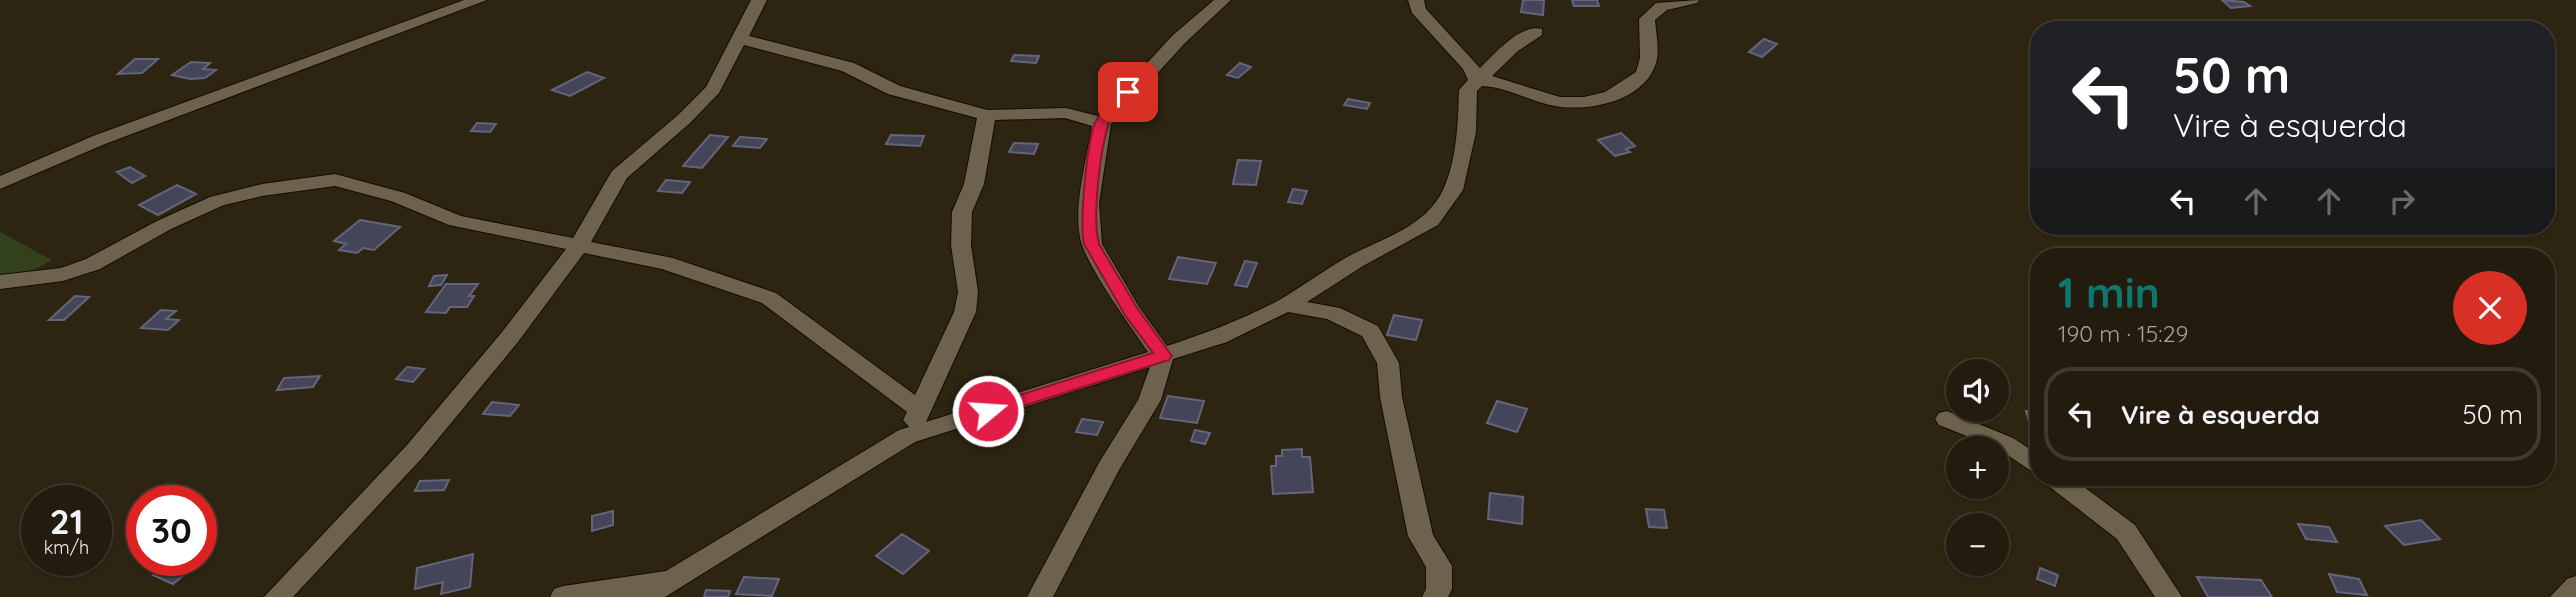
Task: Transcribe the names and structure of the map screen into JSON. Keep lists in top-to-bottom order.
{
  "page": {
    "turn": ["50 m", "Vire à esquerda"],
    "heading": ["1 min", "190 m · 15:29"],
    "map_buttons": ["+", "−"],
    "list": [
      {
        "name": "Vire à esquerda",
        "value": "50 m"
      }
    ],
    "speed": "21 km/h",
    "limit": "30"
  }
}
